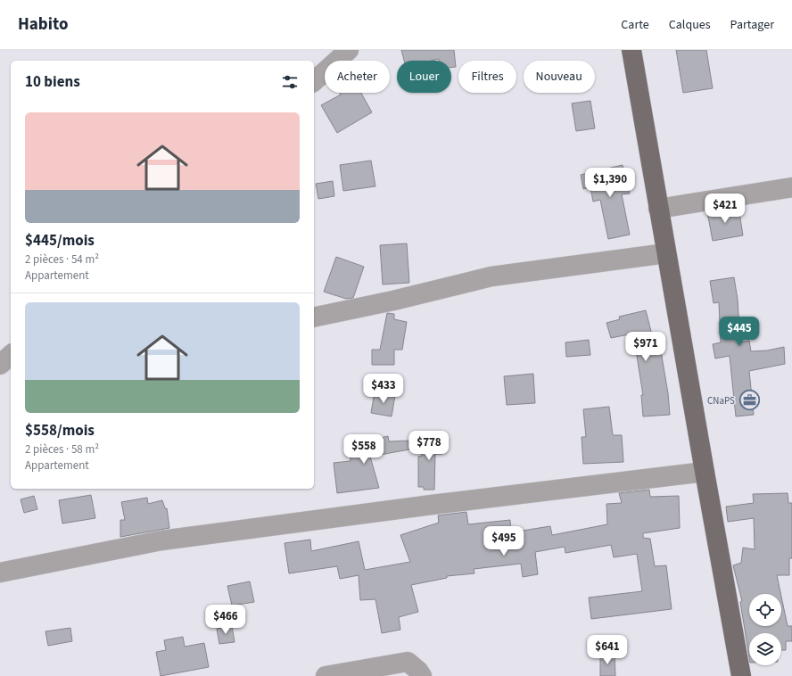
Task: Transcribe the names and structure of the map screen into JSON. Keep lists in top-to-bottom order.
{
  "places": {
    "office": ["CNaPS"]
  },
  "page": {
    "header": "Habito",
    "nav": ["Carte", "Calques", "Partager"],
    "chip": [
      "Acheter",
      "Louer",
      "Filtres",
      "Nouveau"
    ],
    "heading": "10 biens",
    "list": [
      {
        "name": "$445/mois",
        "note": "2 pièces · 54 m² · Appartement"
      },
      {
        "name": "$558/mois",
        "note": "2 pièces · 58 m² · Appartement"
      }
    ],
    "price": [
      "$1,390",
      "$421",
      "$445",
      "$971",
      "$433",
      "$778",
      "$558",
      "$495",
      "$466",
      "$641"
    ]
  }
}
